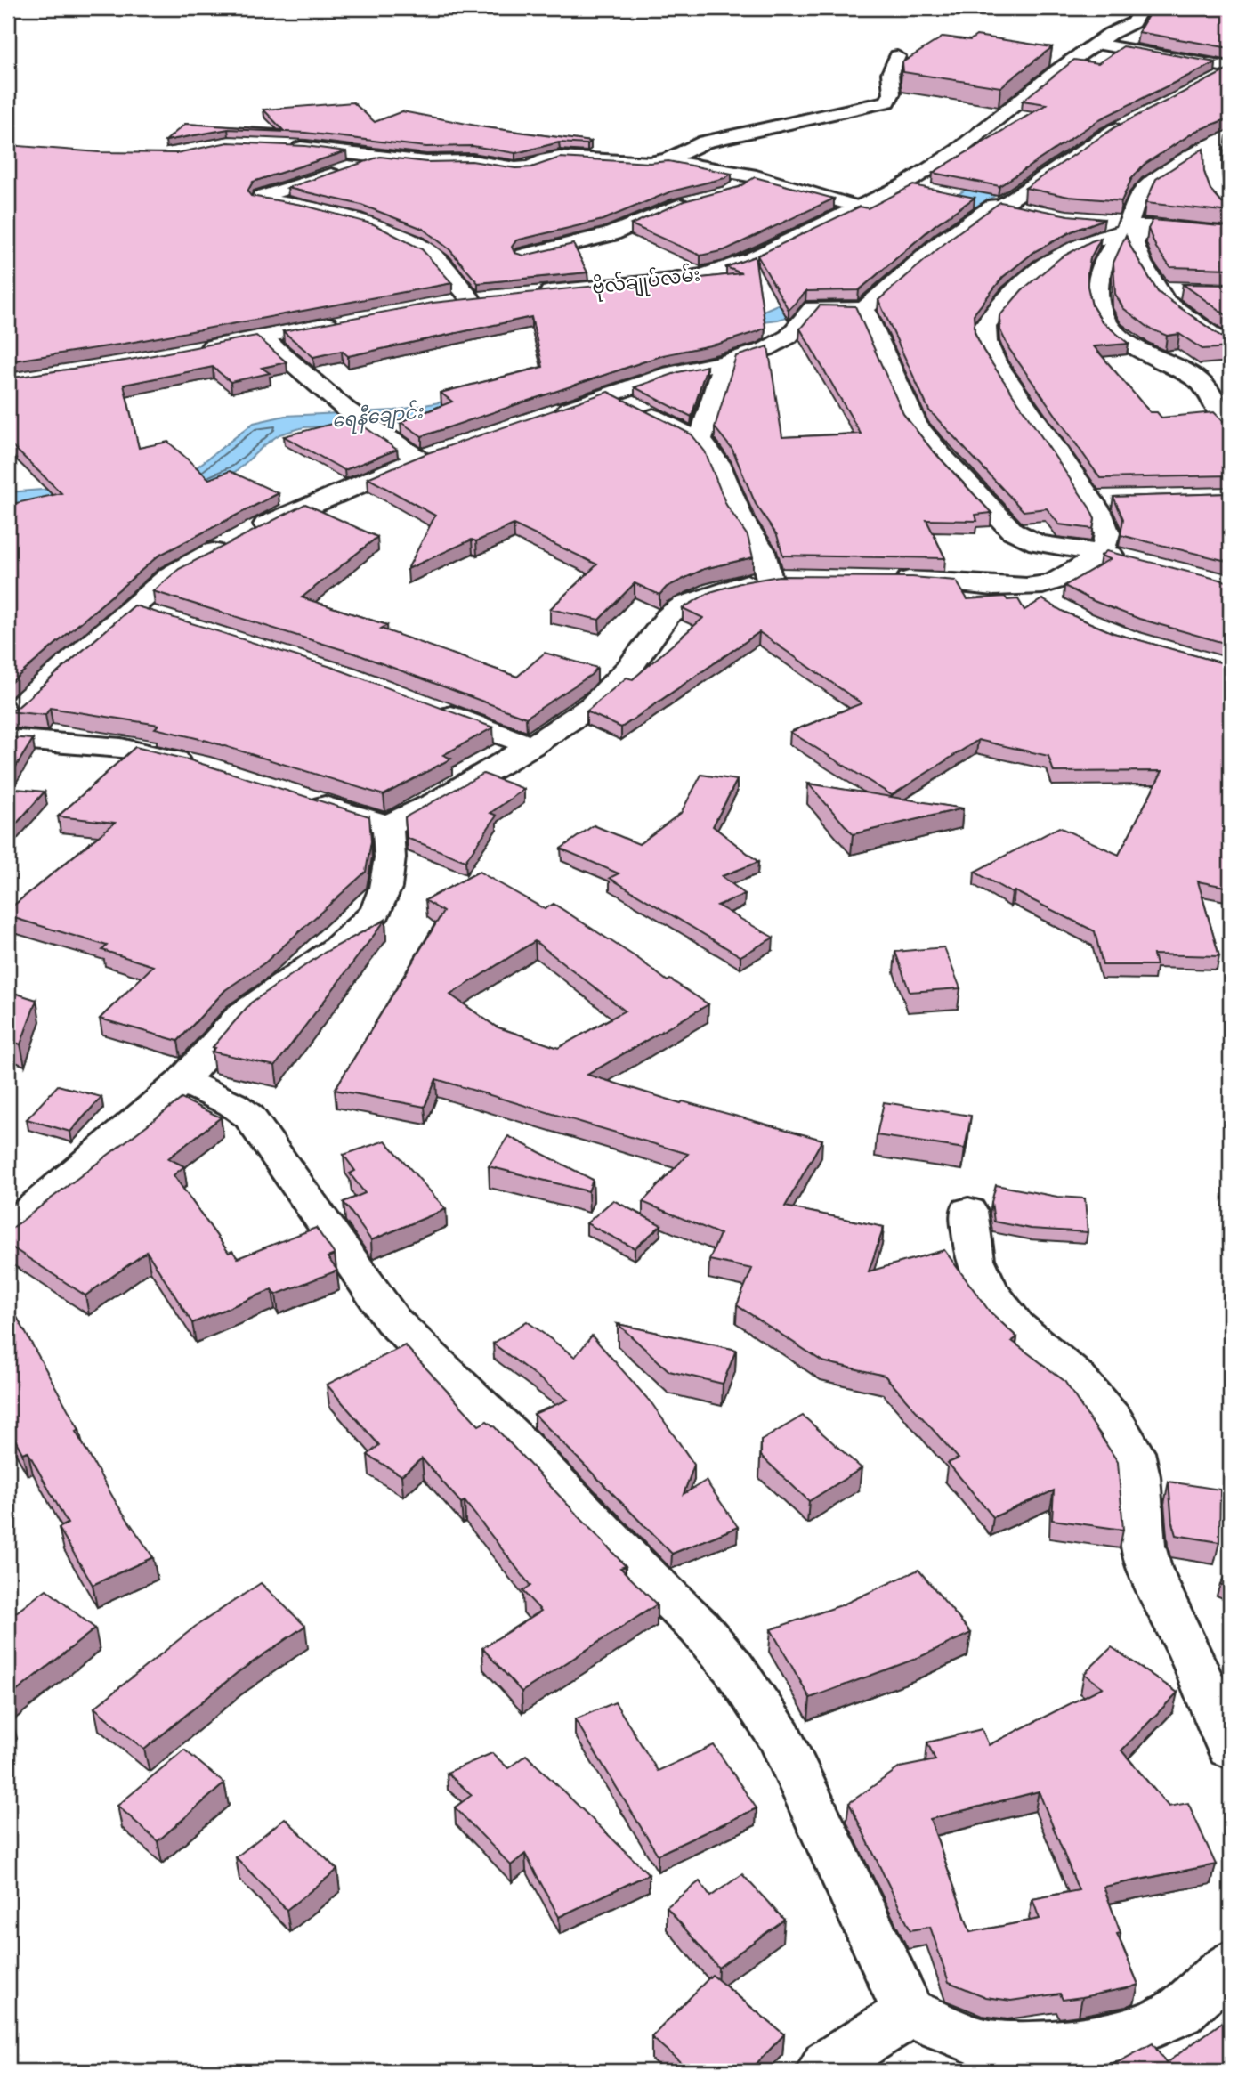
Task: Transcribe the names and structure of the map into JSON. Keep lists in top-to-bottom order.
{
  "streets": {
    "street": ["ဗိုလ်‌ချုပ်‌လမ်း"]
  },
  "water": ["ရေနီချောင်း"]
}
